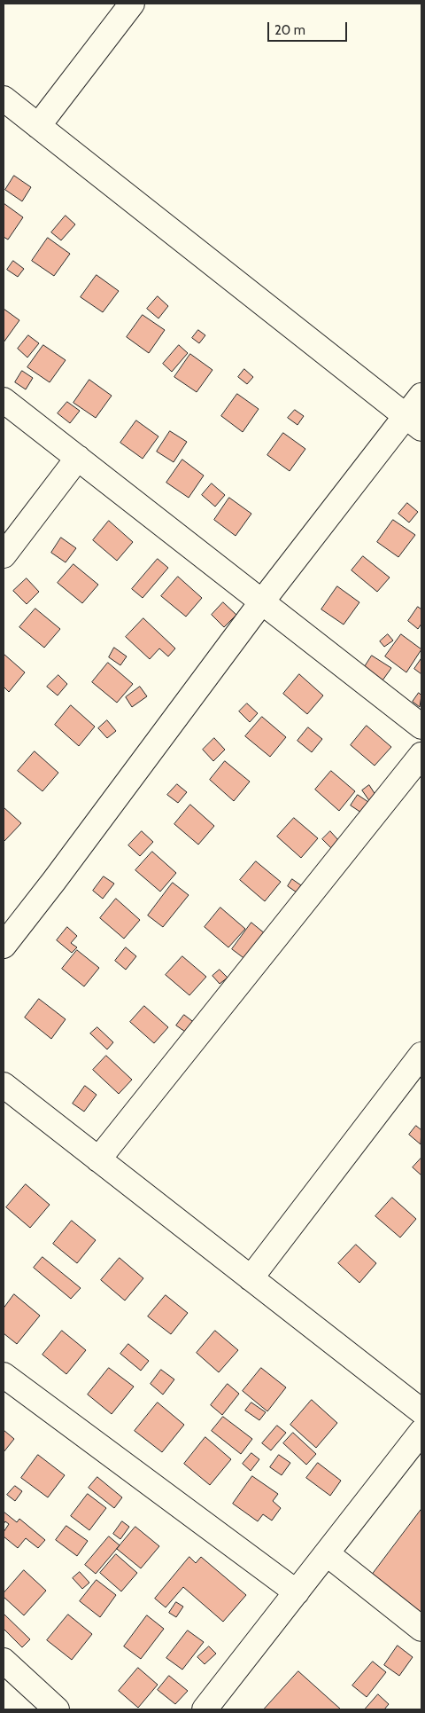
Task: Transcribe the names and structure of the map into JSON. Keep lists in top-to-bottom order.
{
  "scale_bar": "20 m"
}
